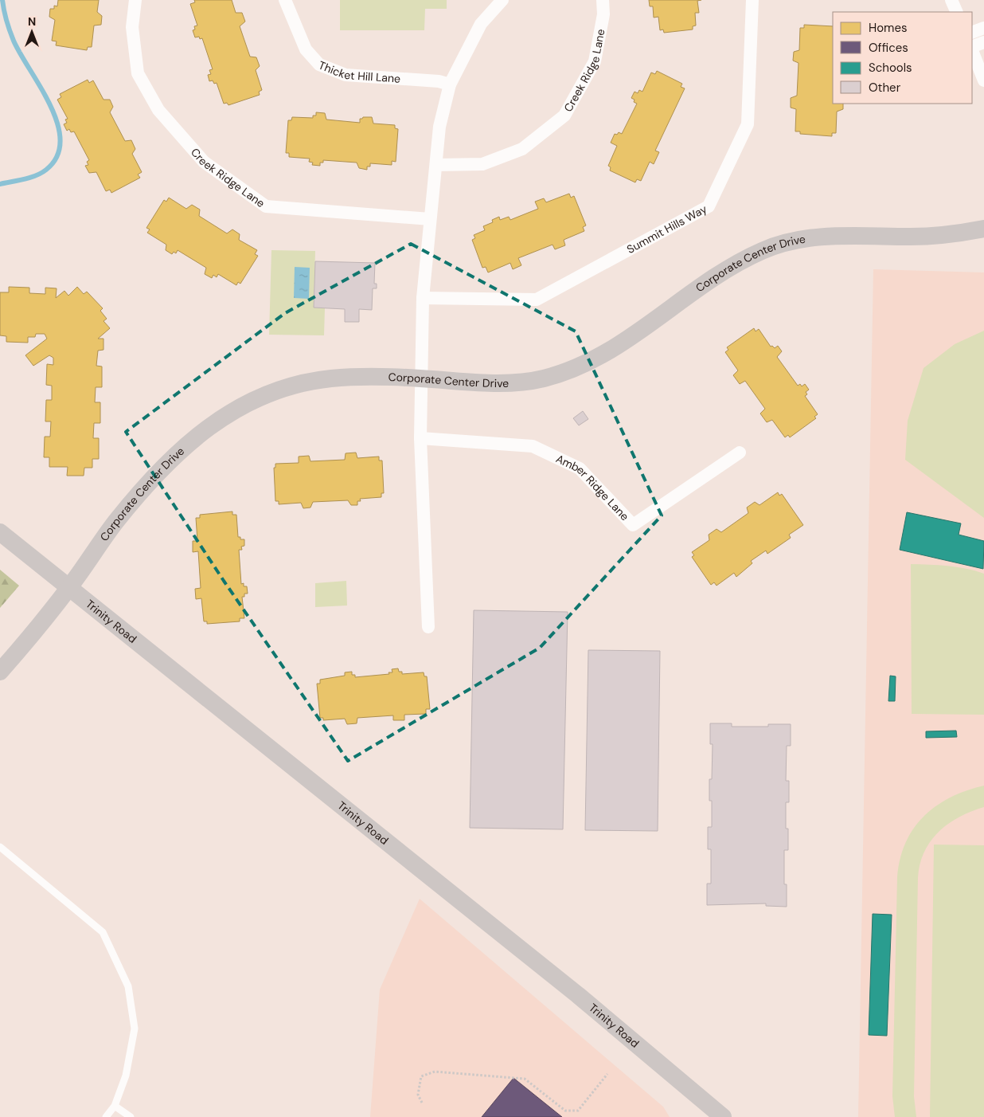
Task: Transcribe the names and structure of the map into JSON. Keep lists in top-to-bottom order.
{
  "streets": {
    "street": [
      "Thicket Hill Lane",
      "Creek Ridge Lane",
      "Summit Hills Way",
      "Corporate Center Drive",
      "Amber Ridge Lane",
      "Trinity Road"
    ]
  },
  "crossings": [
    ["Corporate Center Drive", "Trinity Road"]
  ],
  "legend": [
    "Homes",
    "Offices",
    "Schools",
    "Other"
  ],
  "north": "top"
}
